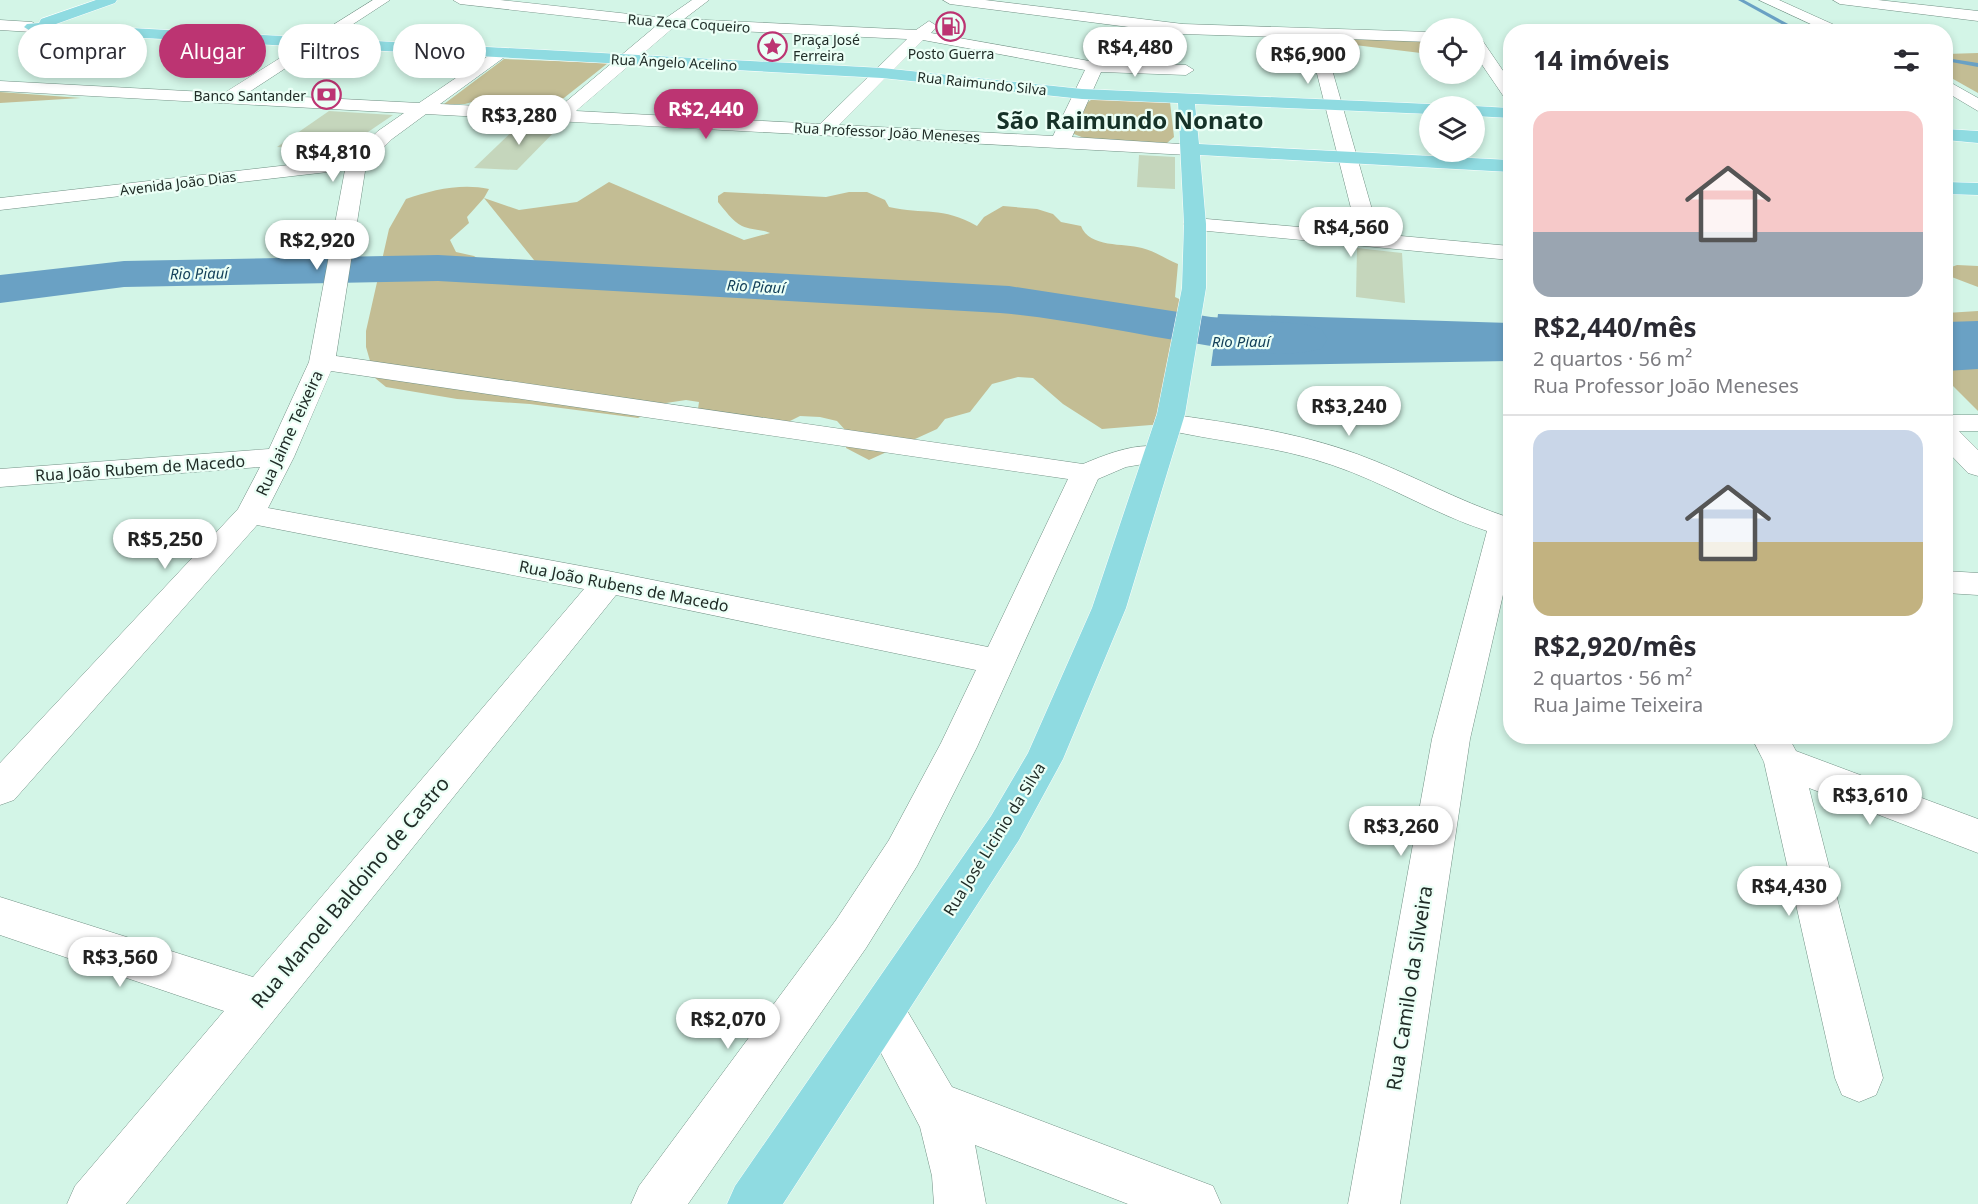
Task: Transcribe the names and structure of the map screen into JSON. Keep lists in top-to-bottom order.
{
  "streets": {
    "main road": ["Rua Ângelo Acelino", "Rua Raimundo Silva", "Rua José Licinio da Silva"],
    "street": [
      "Rua Zeca Coqueiro",
      "Rua Professor João Meneses",
      "Avenida João Dias",
      "Rua Jaime Teixeira",
      "Rua João Rubem de Macedo",
      "Rua João Rubens de Macedo",
      "Rua Manoel Baldoino de Castro",
      "Rua Camilo da Silveira"
    ]
  },
  "crossings": [
    ["Rua Ângelo Acelino", "Rua Raimundo Silva"],
    ["Rua Raimundo Silva", "Rua José Licinio da Silva"],
    ["Rua Professor João Meneses", "Rua José Licinio da Silva"],
    ["Avenida João Dias", "Rua Jaime Teixeira"],
    ["Rua Jaime Teixeira", "Rua João Rubem de Macedo"],
    ["Rua Jaime Teixeira", "Rua João Rubens de Macedo"],
    ["Rua João Rubens de Macedo", "Rua Manoel Baldoino de Castro"]
  ],
  "districts": ["São Raimundo Nonato"],
  "water": ["Rio Piauí"],
  "places": {
    "fuel station": ["Posto Guerra"],
    "place": ["Praça José Ferreira"],
    "bank": ["Banco Santander"]
  },
  "page": {
    "chip": [
      "Comprar",
      "Alugar",
      "Filtros",
      "Novo"
    ],
    "heading": "14 imóveis",
    "price": [
      "R$4,480",
      "R$6,900",
      "R$2,440",
      "R$3,280",
      "R$4,810",
      "R$4,560",
      "R$2,920",
      "R$3,240",
      "R$5,250",
      "R$3,610",
      "R$3,260",
      "R$4,430",
      "R$3,560",
      "R$2,070"
    ],
    "list": [
      {
        "name": "R$2,440/mês",
        "note": "2 quartos · 56 m² · Rua Professor João Meneses"
      },
      {
        "name": "R$2,920/mês",
        "note": "2 quartos · 56 m² · Rua Jaime Teixeira"
      }
    ]
  }
}
